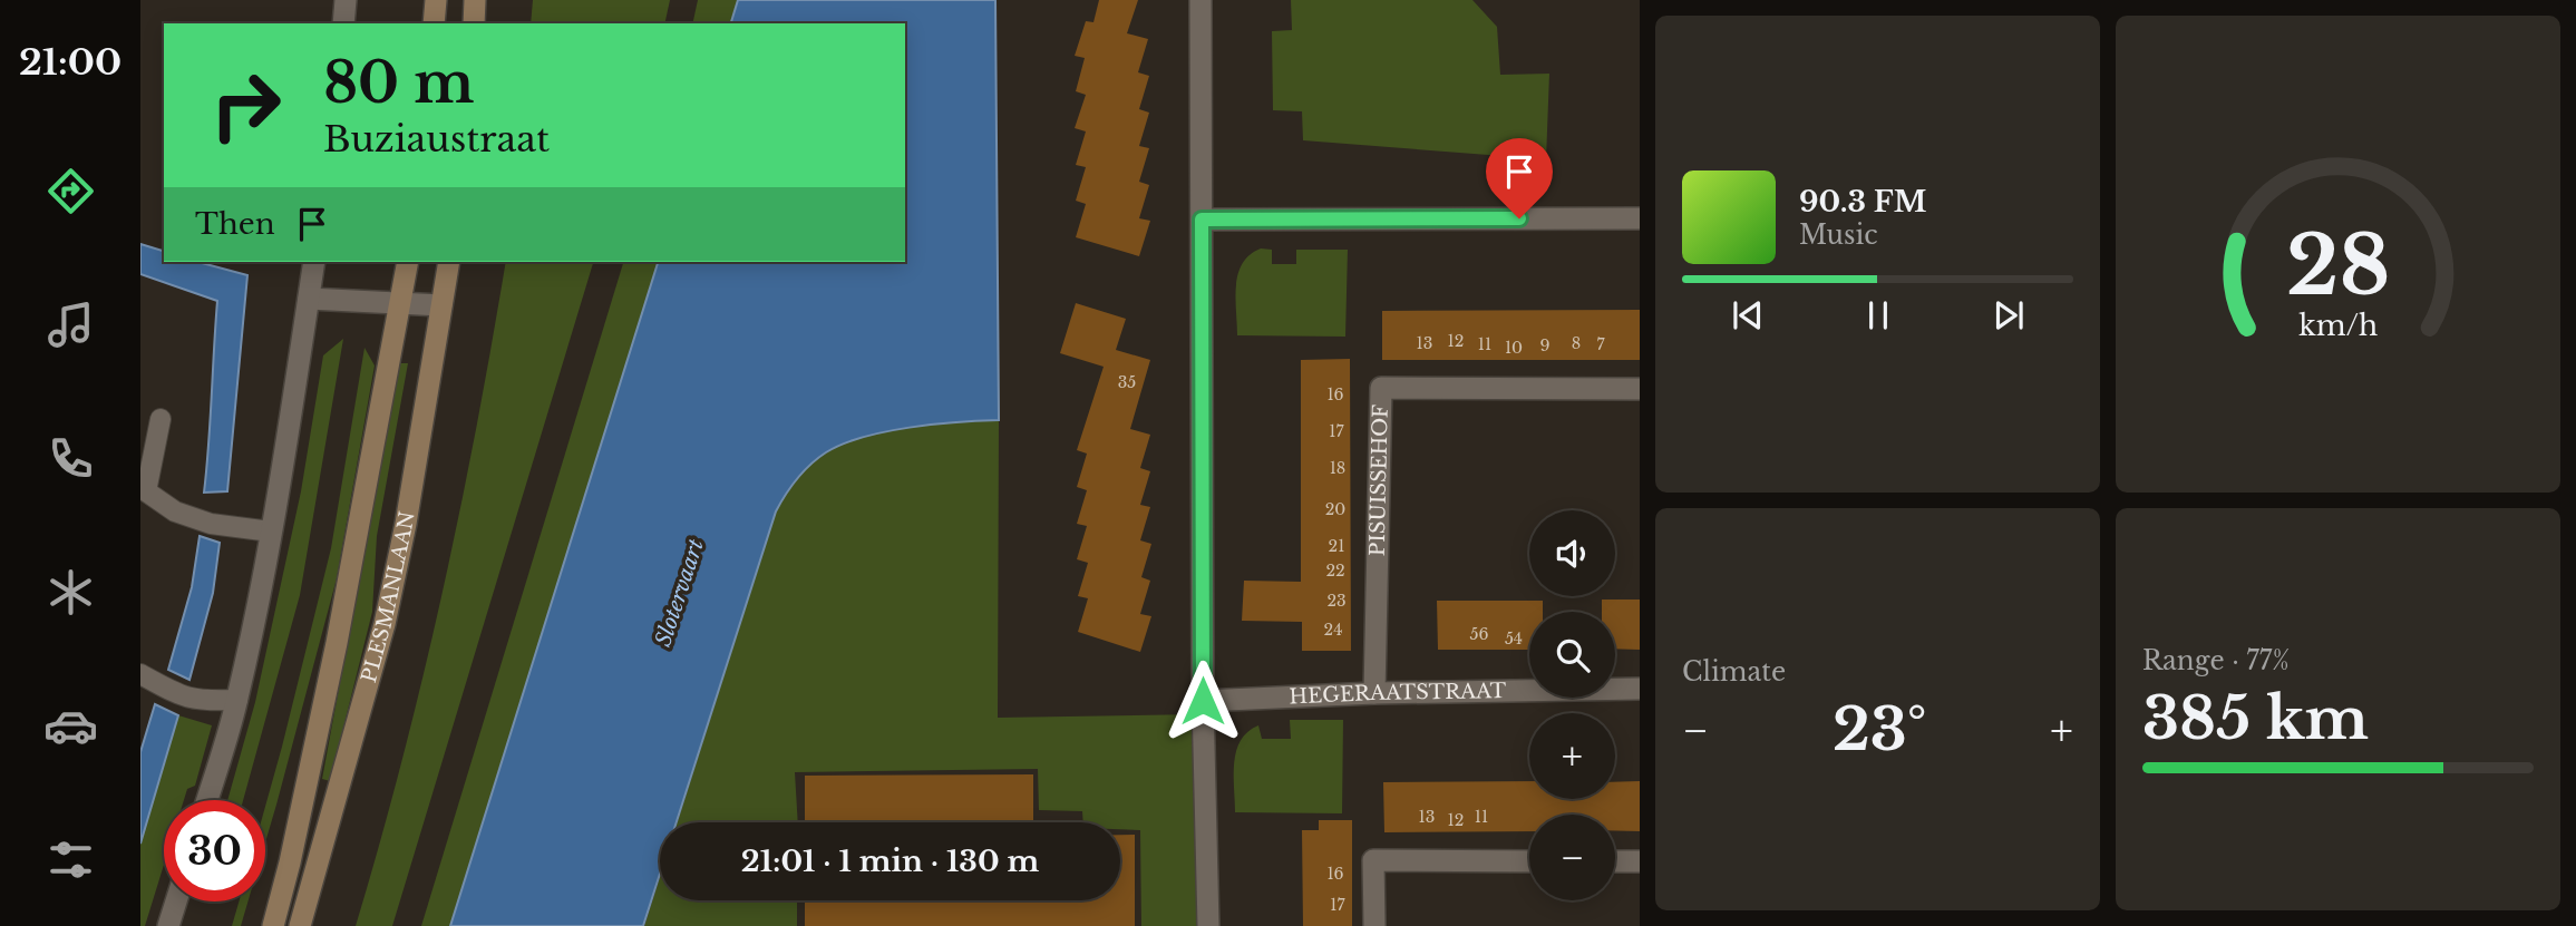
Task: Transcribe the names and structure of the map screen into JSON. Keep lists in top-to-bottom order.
{
  "streets": {
    "main road": ["PLESMANLAAN"],
    "street": ["PISUISSEHOF", "HEGERAATSTRAAT"]
  },
  "crossings": [
    ["PISUISSEHOF", "HEGERAATSTRAAT"]
  ],
  "water": ["Slotervaart"],
  "house_numbers": [
    "12",
    "13",
    "8",
    "11",
    "7",
    "9",
    "10",
    "35",
    "16",
    "17",
    "18",
    "20",
    "21",
    "22",
    "23",
    "24",
    "56",
    "54",
    "13",
    "11",
    "12",
    "16",
    "17"
  ],
  "page": {
    "tabs": "21:00",
    "turn": ["80 m", "Buziaustraat"],
    "song": ["90.3 FM", "Music"],
    "then": "Then",
    "tile": [
      "Climate",
      ["Range · 77%", "385 km"]
    ],
    "map_buttons": ["+", "−"],
    "heat": ["−", "23°", "+"],
    "limit": "30",
    "trip": "21:01 · 1 min · 130 m",
    "gauge": ["28", "km/h"]
  }
}
